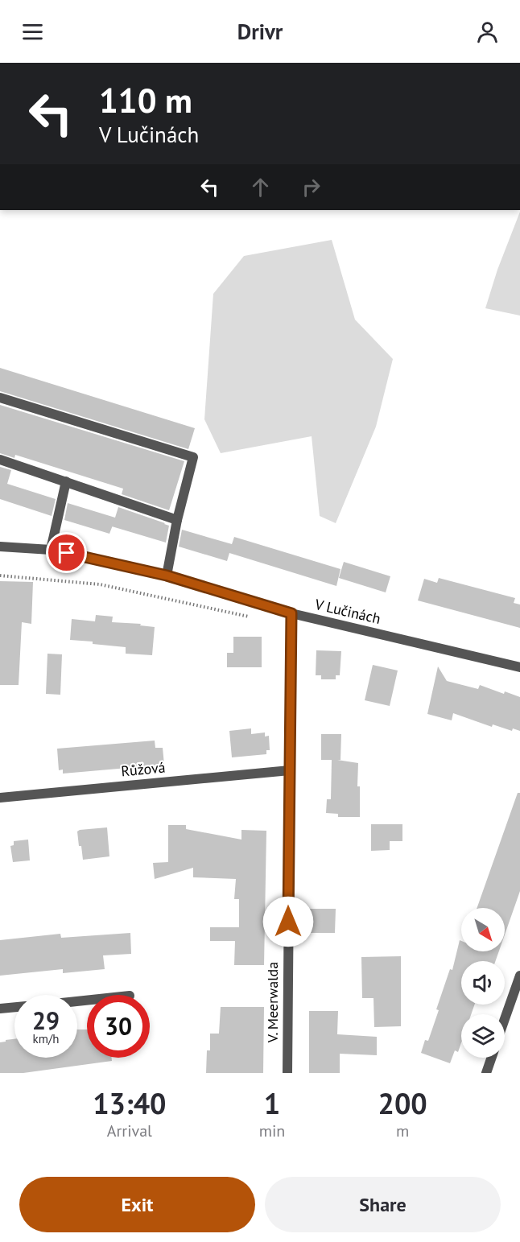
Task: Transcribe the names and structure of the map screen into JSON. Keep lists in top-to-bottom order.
{
  "streets": {
    "street": ["V Lučinách", "Růžová", "V. Meerwalda"]
  },
  "crossings": [
    ["V Lučinách", "V. Meerwalda"],
    ["Růžová", "V. Meerwalda"]
  ],
  "north": "bottom right",
  "page": {
    "header": "Drivr",
    "turn": ["110 m", "V Lučinách"],
    "speed": "29 km/h",
    "limit": "30",
    "eta": [
      "13:40",
      "Arrival",
      "1",
      "min",
      "200",
      "m"
    ],
    "buttons": ["Exit", "Share"]
  }
}
